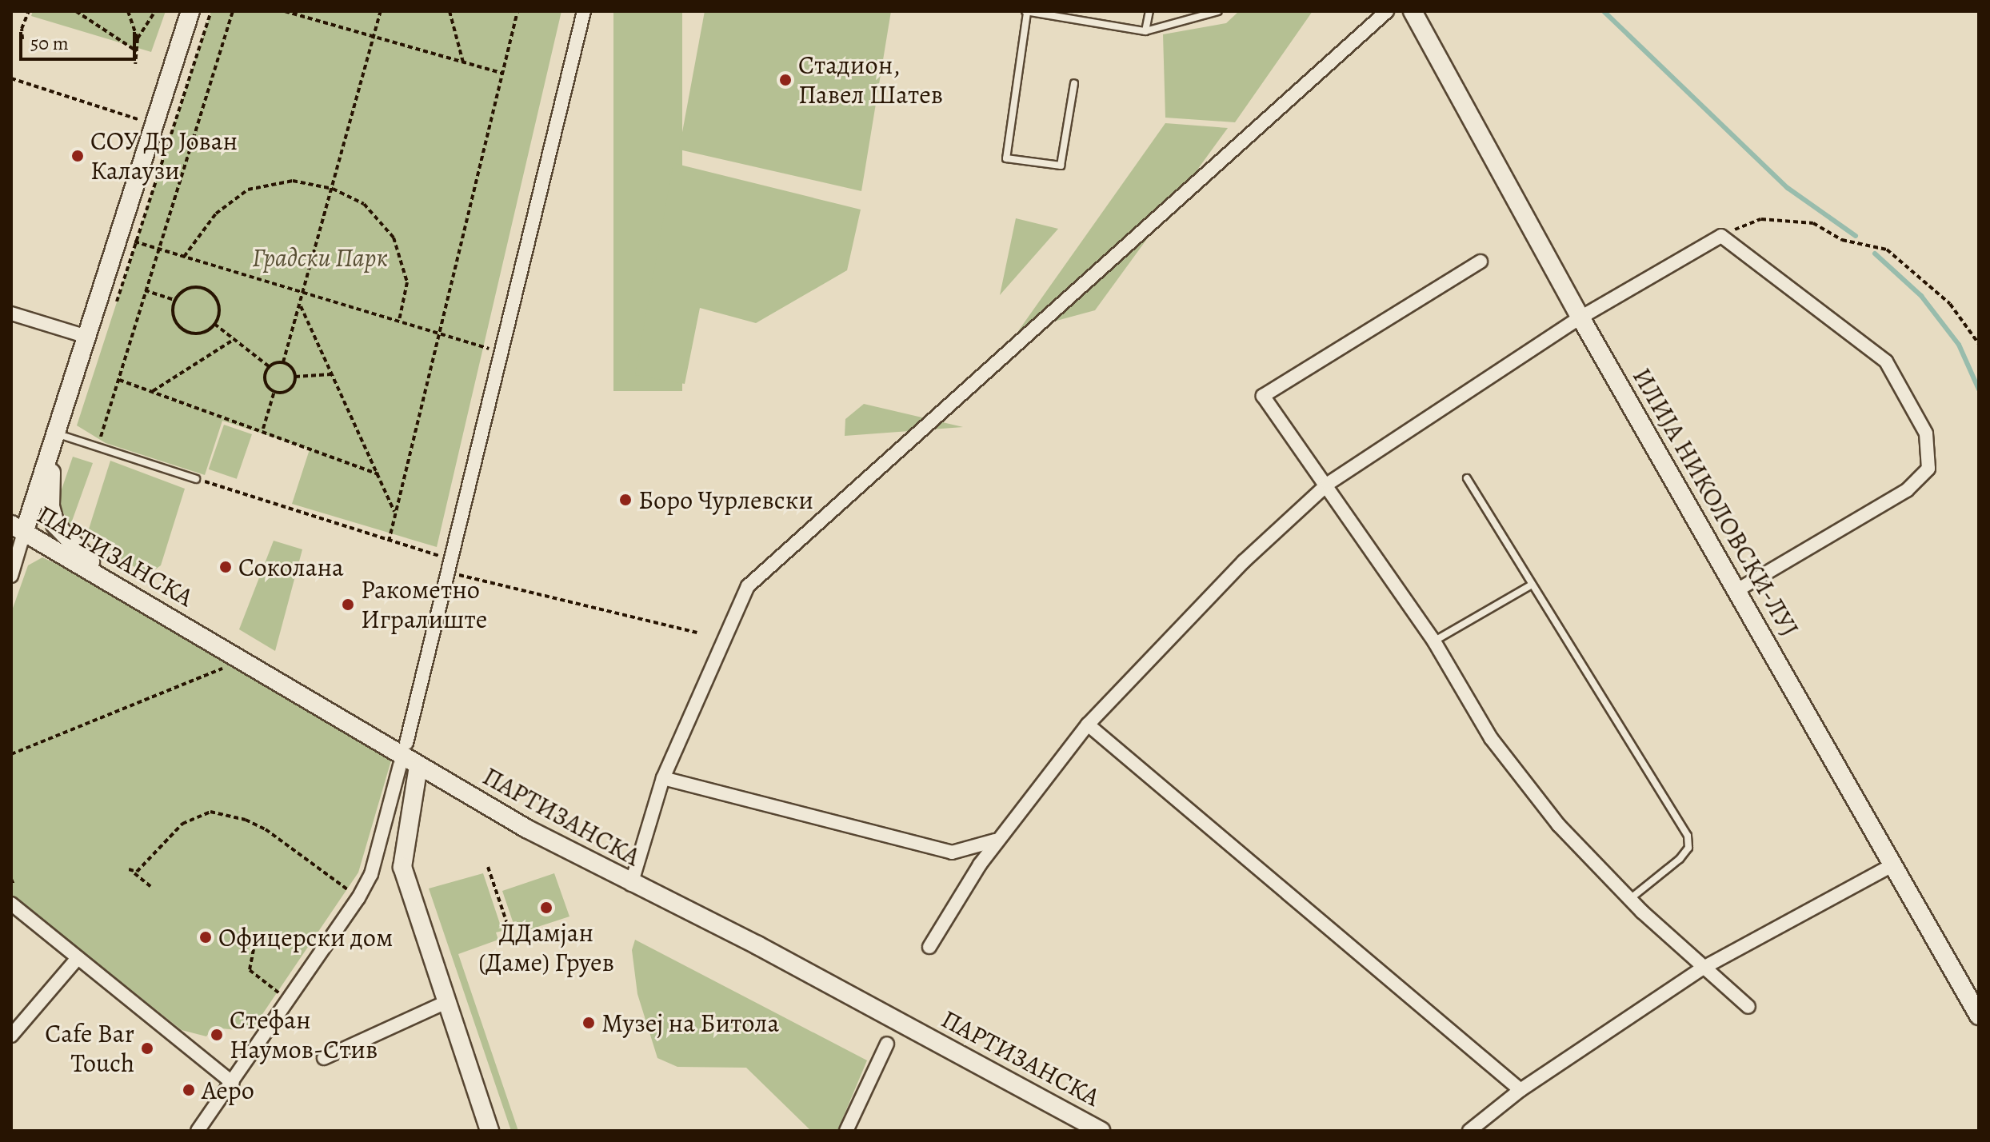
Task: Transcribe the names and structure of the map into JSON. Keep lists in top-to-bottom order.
{
  "streets": {
    "street": ["ИЛИЈА НИКОЛОВСКИ-ЛУЈ", "ПАРТИЗАНСКА"]
  },
  "parks": ["Градски Парк"],
  "places": [
    "Стадион, Павел Шатев",
    "СОУ Др Јован Калаузи",
    "Боро Чурлевски",
    "Соколана",
    "Ракометно Игралиште",
    "ДДамјан (Даме) Груев",
    "Офицерски дом",
    "Музеј на Битола",
    "Стефан Наумов-Стив",
    "Cafe Bar Touch",
    "Аеро"
  ],
  "scale_bar": "50 m"
}
